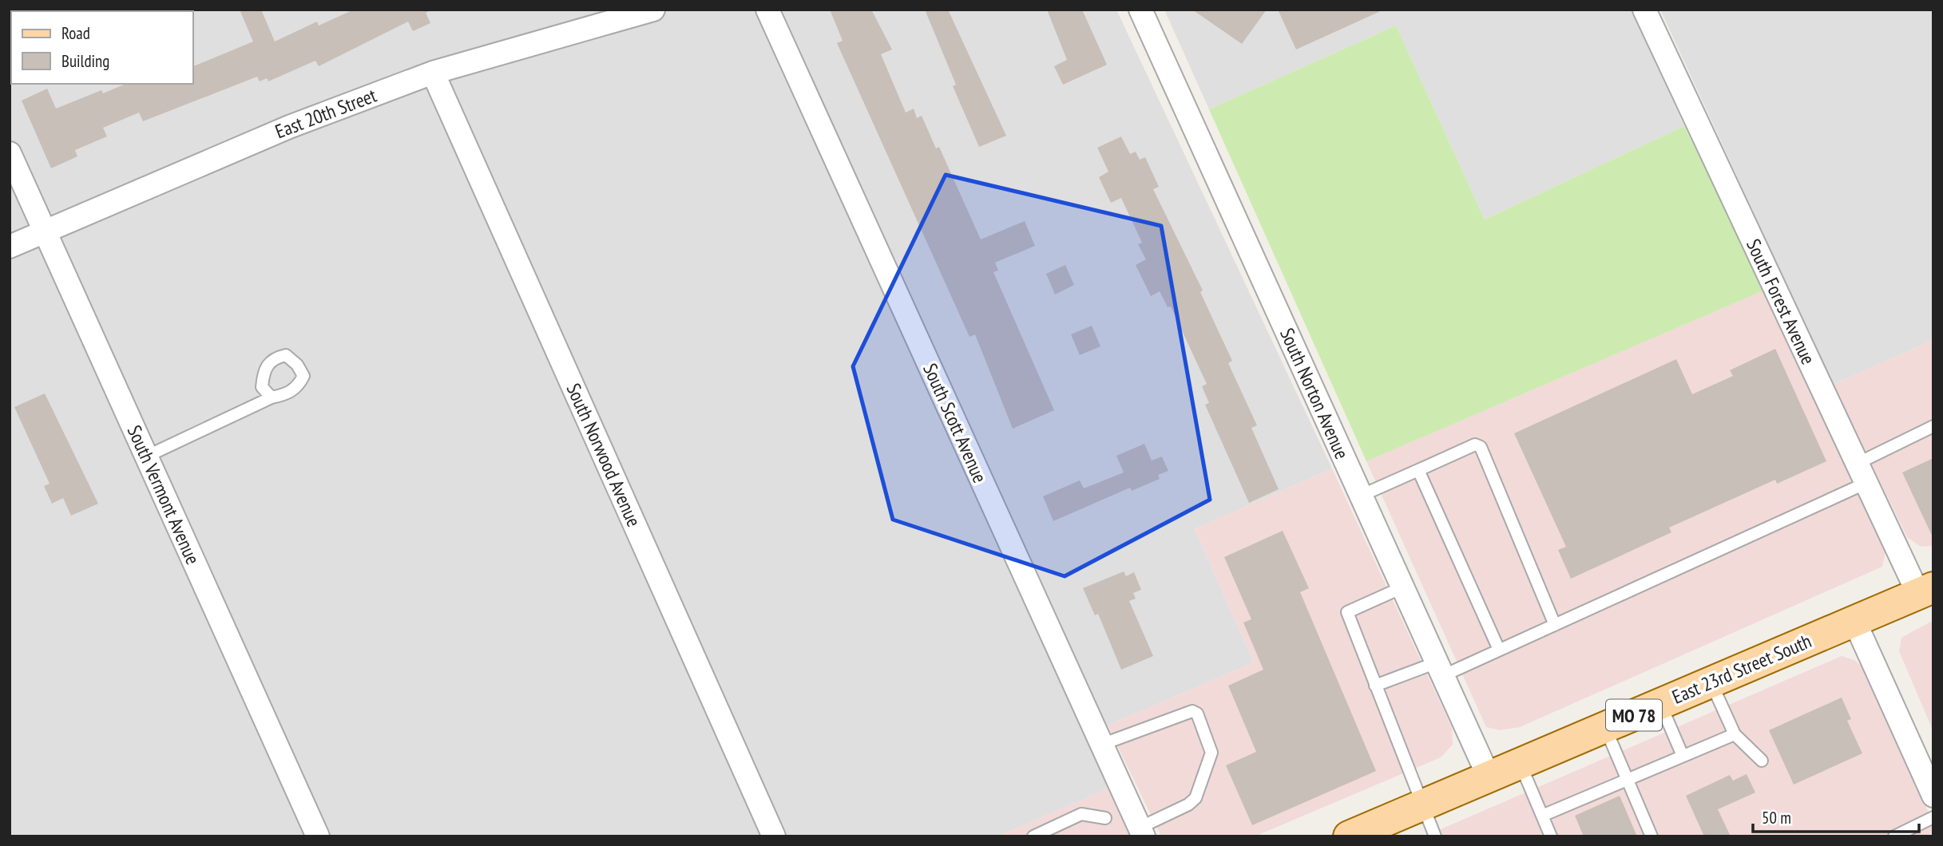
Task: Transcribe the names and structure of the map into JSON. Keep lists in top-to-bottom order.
{
  "streets": {
    "main road": ["East 23rd Street South", "MO 78"],
    "street": [
      "East 20th Street",
      "South Forest Avenue",
      "South Norton Avenue",
      "South Scott Avenue",
      "South Norwood Avenue",
      "South Vermont Avenue"
    ]
  },
  "crossings": [
    ["East 20th Street", "South Norwood Avenue"],
    ["East 20th Street", "South Vermont Avenue"],
    ["South Forest Avenue", "East 23rd Street South"],
    ["South Norton Avenue", "East 23rd Street South"]
  ],
  "legend": ["Road", "Building"],
  "scale_bar": "50 m"
}
